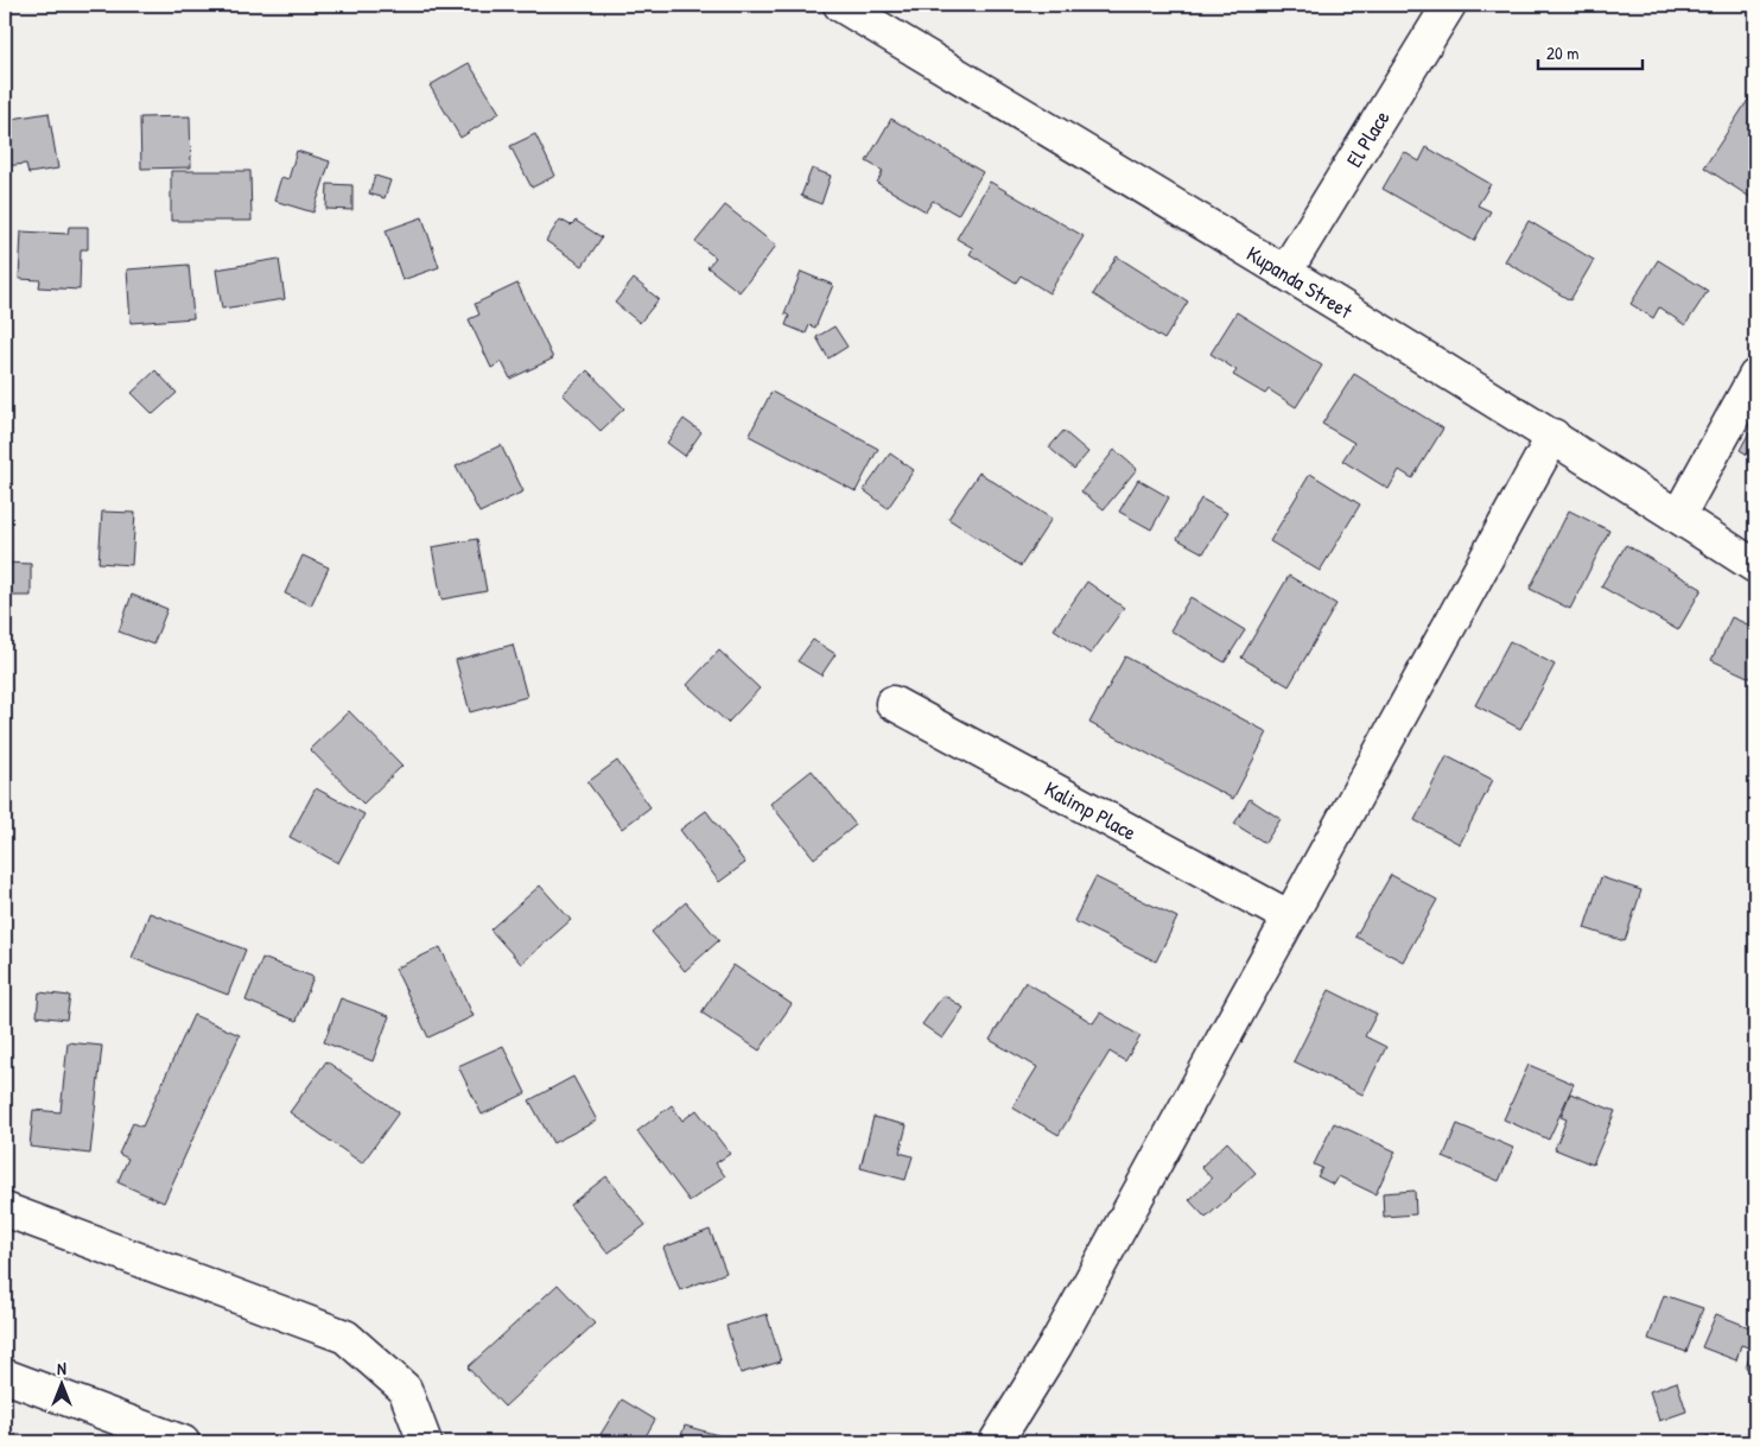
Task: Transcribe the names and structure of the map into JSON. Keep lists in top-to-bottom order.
{
  "streets": {
    "street": ["El Place", "Kupanda Street", "Kalimp Place"]
  },
  "crossings": [
    ["El Place", "Kupanda Street"]
  ],
  "scale_bar": "20 m",
  "north": "top"
}
